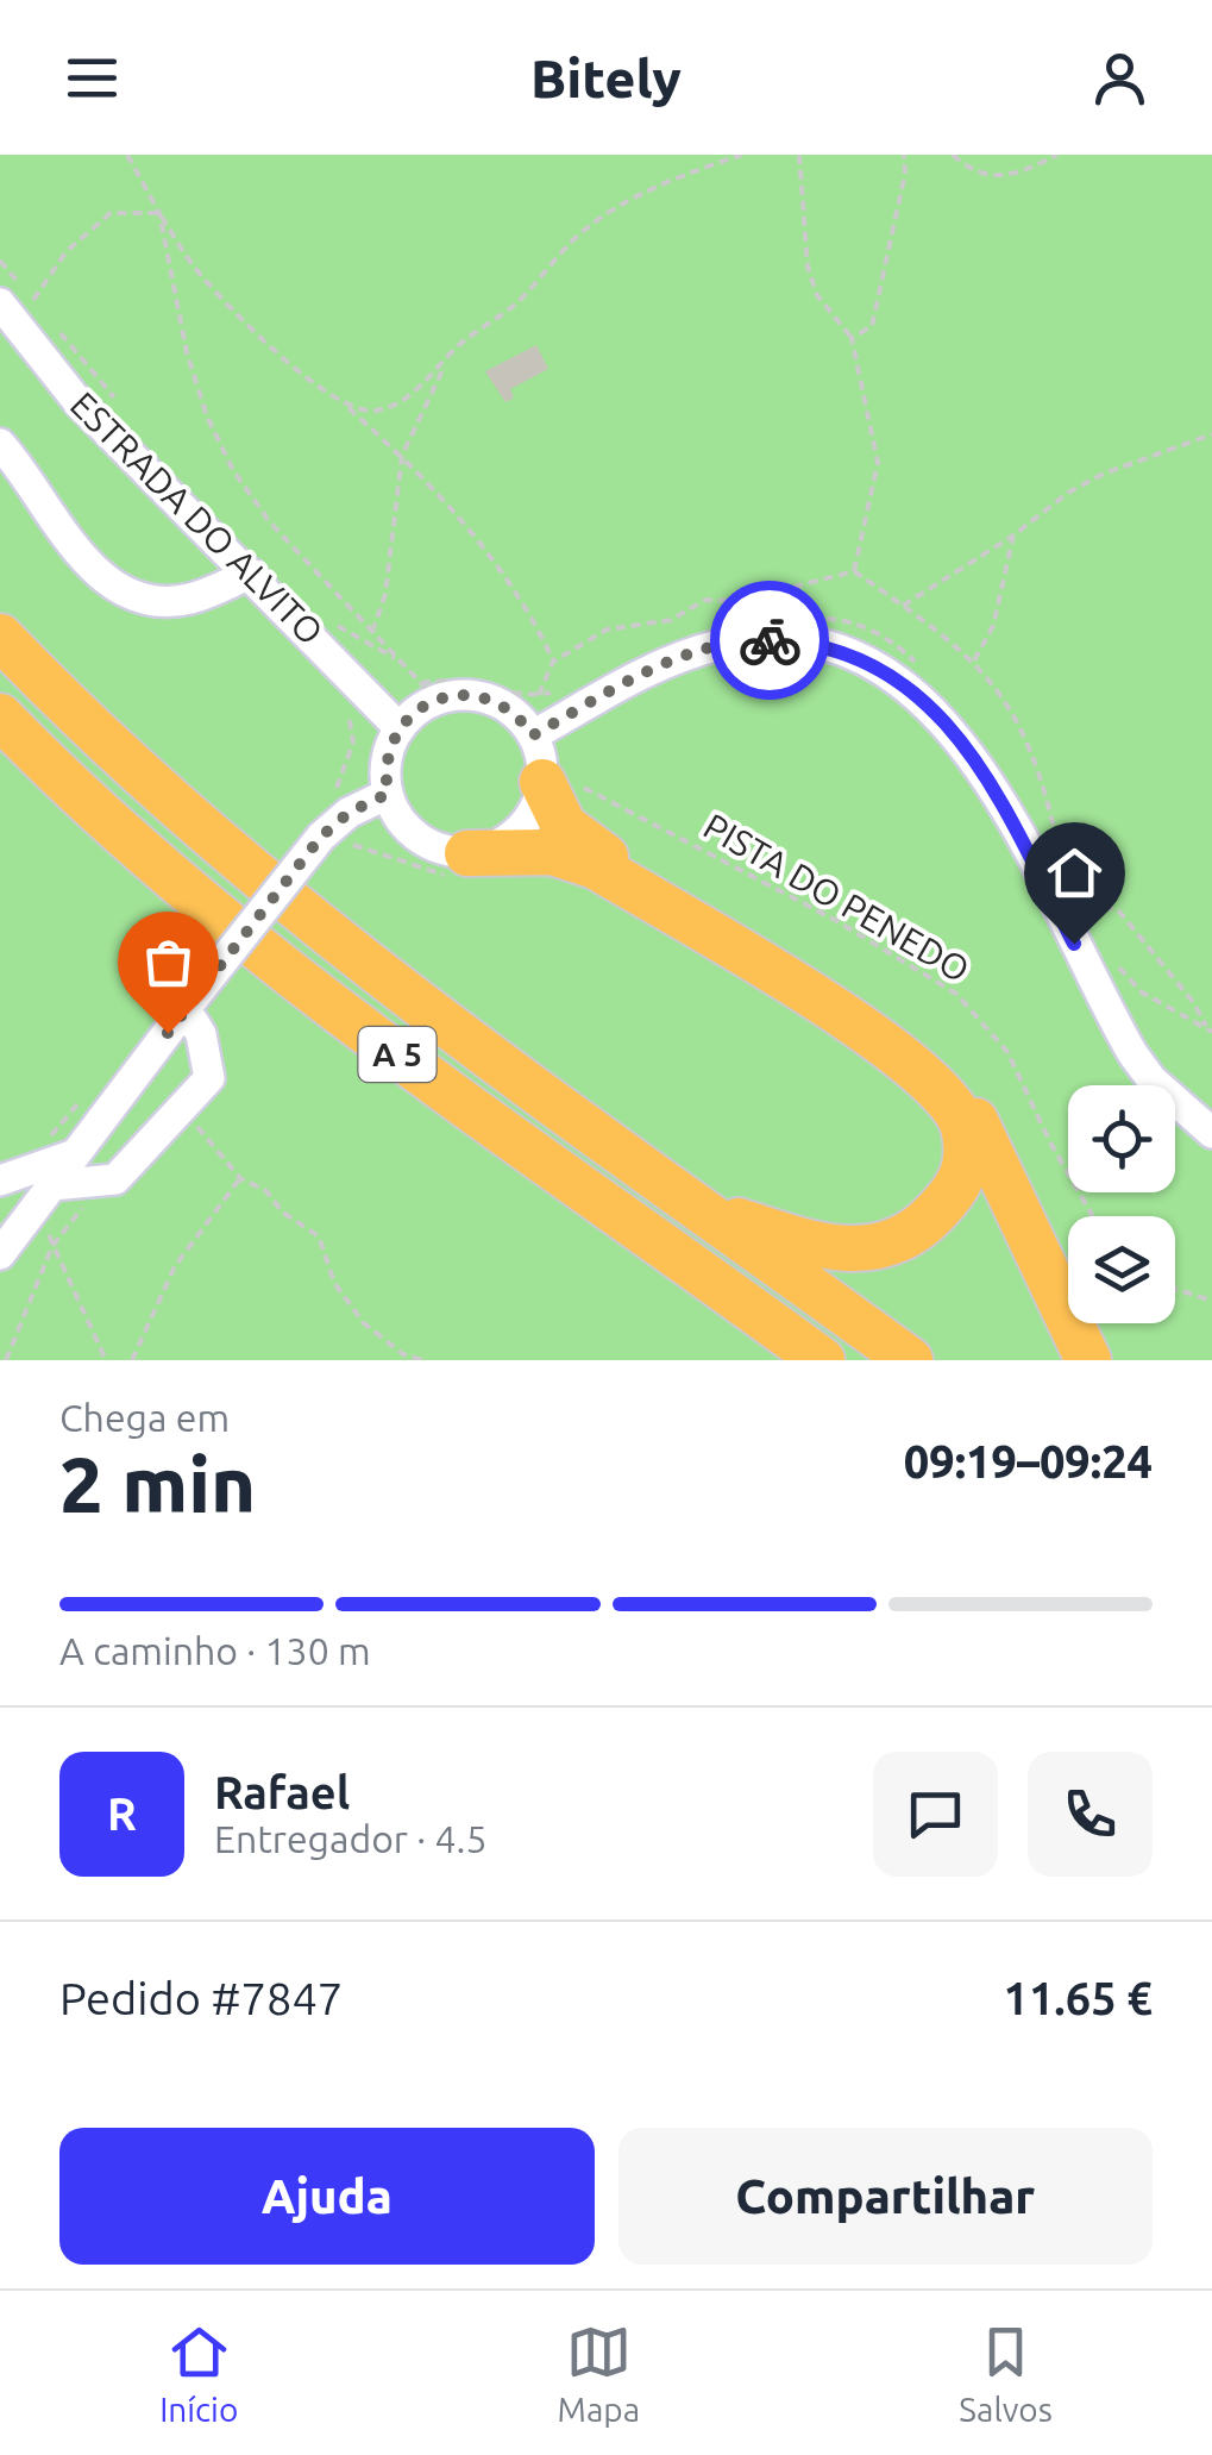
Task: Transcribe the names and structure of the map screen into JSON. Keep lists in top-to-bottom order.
{
  "streets": {
    "highway": ["A 5"],
    "street": ["ESTRADA DO ALVITO"],
    "path": ["PISTA DO PENEDO"]
  },
  "crossings": [
    ["ESTRADA DO ALVITO", "PISTA DO PENEDO"]
  ],
  "page": {
    "header": "Bitely",
    "heading": ["2 min", "Chega em", "09:19–09:24"],
    "panel": [
      "Rafael",
      "Entregador · 4.5",
      "Pedido #7847",
      "11.65 €"
    ],
    "bar": "A caminho · 130 m",
    "round": "R",
    "buttons": ["Ajuda", "Compartilhar"],
    "tabs": ["Início", "Mapa", "Salvos"]
  }
}
